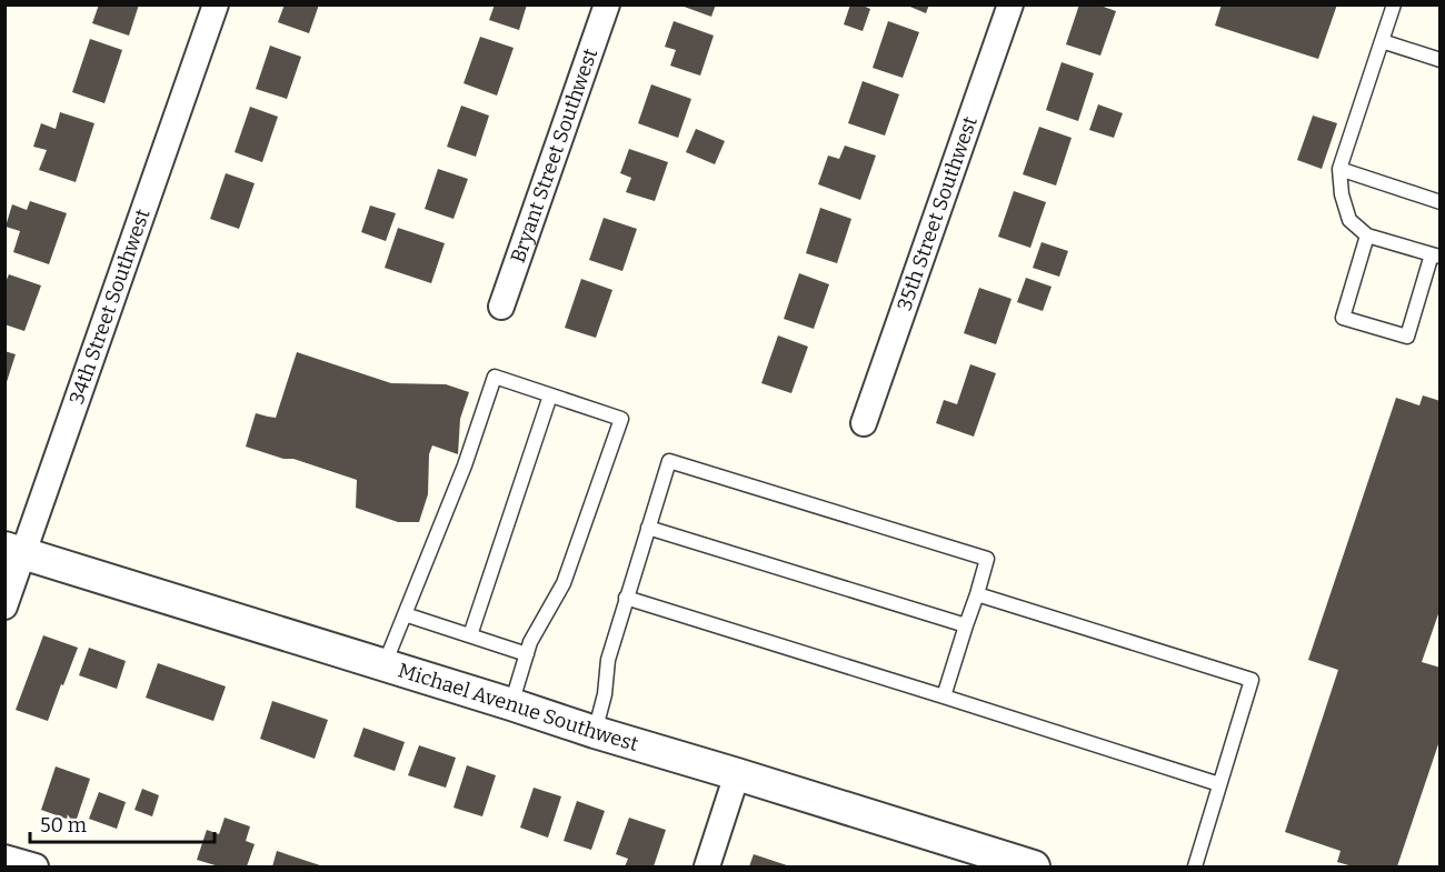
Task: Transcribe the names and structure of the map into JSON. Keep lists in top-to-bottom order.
{
  "streets": {
    "street": [
      "Bryant Street Southwest",
      "35th Street Southwest",
      "34th Street Southwest",
      "Michael Avenue Southwest"
    ]
  },
  "crossings": [
    ["34th Street Southwest", "Michael Avenue Southwest"]
  ],
  "scale_bar": "50 m"
}
